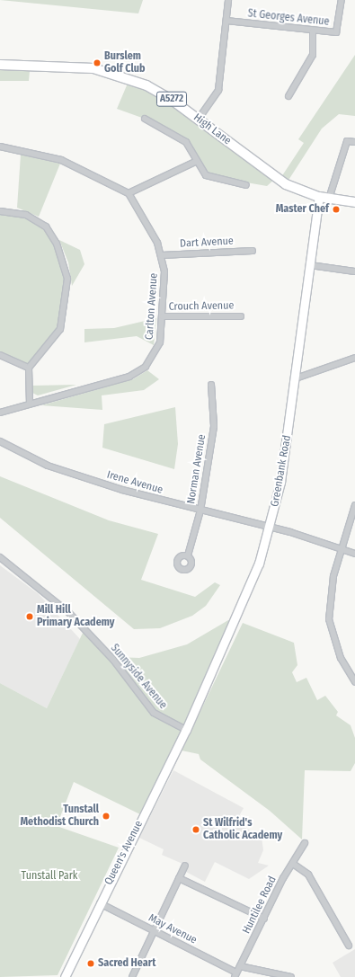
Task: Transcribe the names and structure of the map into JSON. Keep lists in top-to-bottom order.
{
  "streets": {
    "main road": ["A5272", "High Lane"],
    "street": [
      "St Georges Avenue",
      "Dart Avenue",
      "Carlton Avenue",
      "Crouch Avenue",
      "Norman Avenue",
      "Greenbank Road",
      "Irene Avenue",
      "Sunnyside Avenue",
      "Queen's Avenue",
      "Huntilee Road",
      "May Avenue"
    ]
  },
  "crossings": [
    ["High Lane", "Greenbank Road"],
    ["Dart Avenue", "Carlton Avenue"],
    ["Carlton Avenue", "Crouch Avenue"],
    ["Norman Avenue", "Irene Avenue"],
    ["Greenbank Road", "Irene Avenue"],
    ["Greenbank Road", "Sunnyside Avenue"],
    ["Greenbank Road", "Queen's Avenue"],
    ["Sunnyside Avenue", "Queen's Avenue"],
    ["Queen's Avenue", "May Avenue"],
    ["Huntilee Road", "May Avenue"]
  ],
  "parks": ["Tunstall Park"],
  "places": [
    "Burslem Golf Club",
    "Master Chef",
    "Mill Hill Primary Academy",
    "Tunstall Methodist Church",
    "St Wilfrid's Catholic Academy",
    "Sacred Heart"
  ]
}
